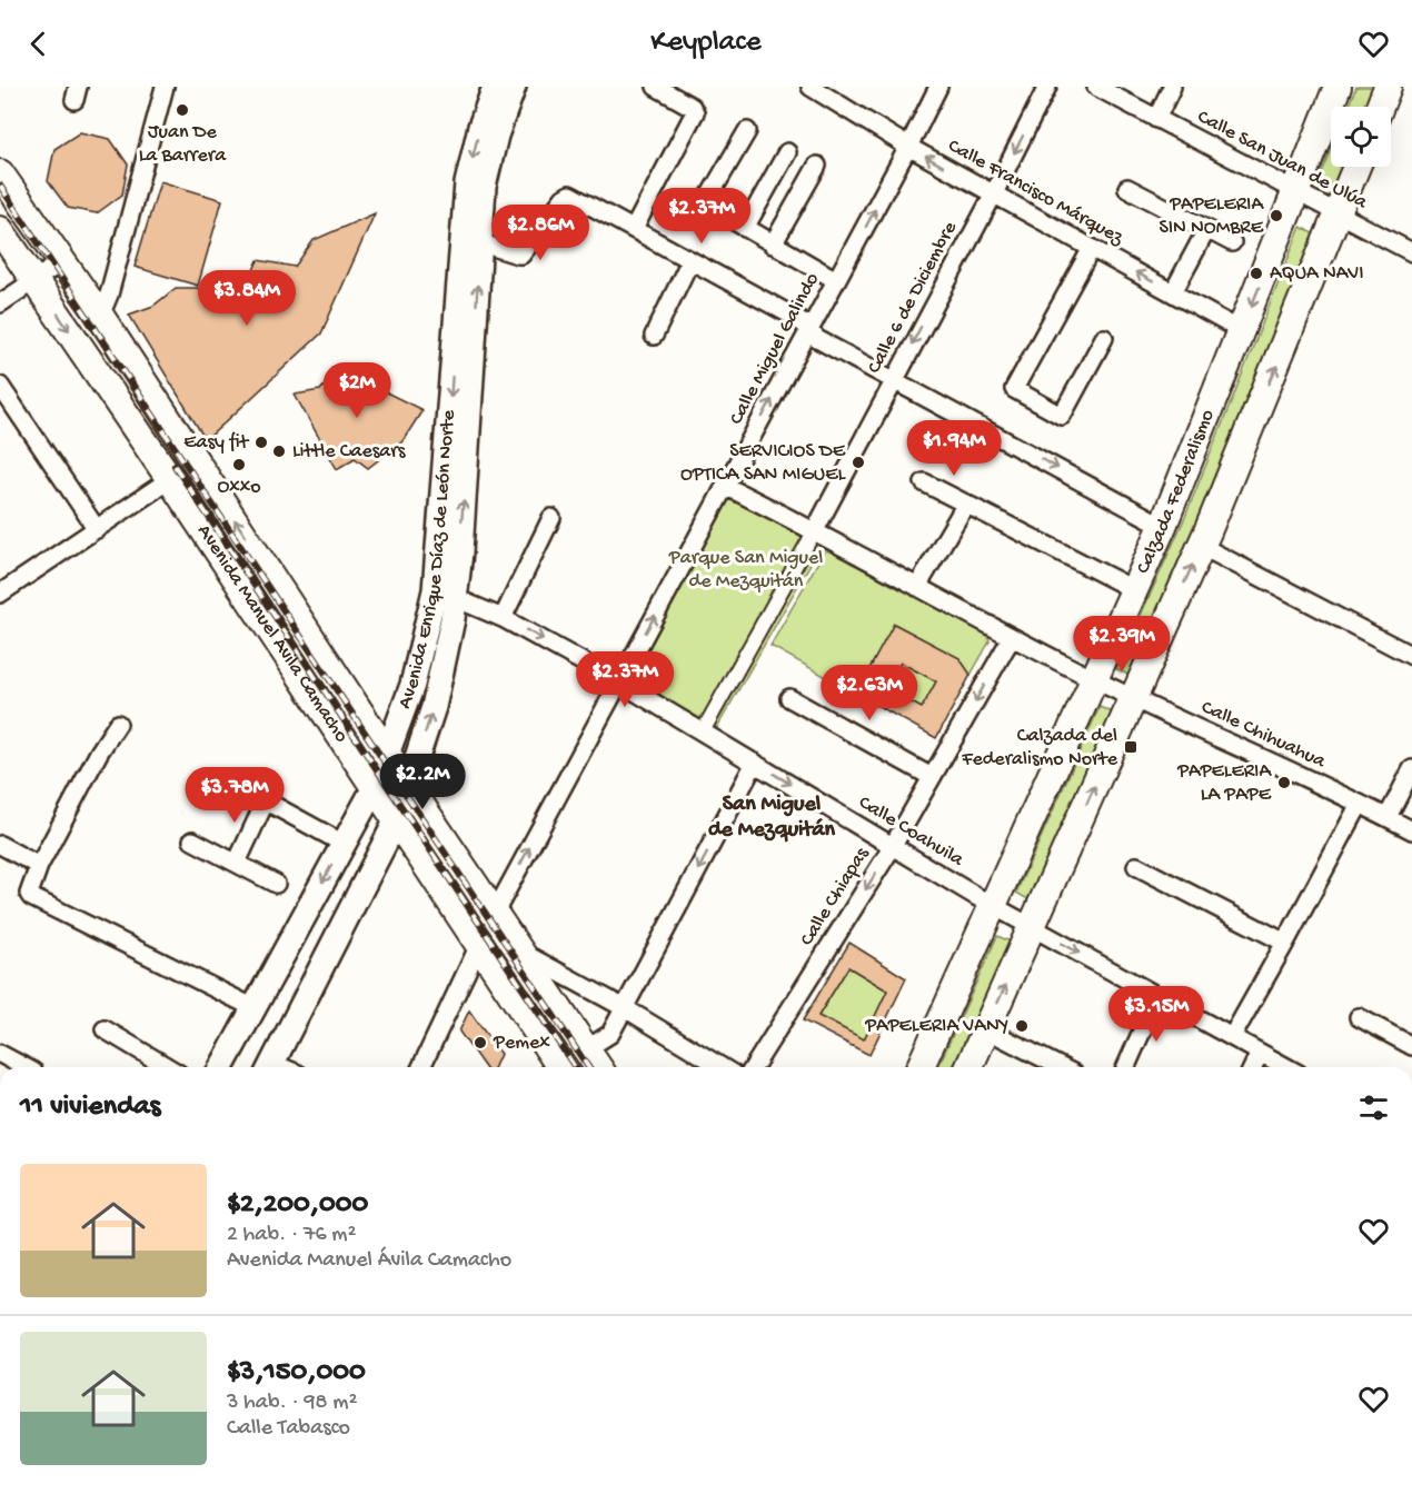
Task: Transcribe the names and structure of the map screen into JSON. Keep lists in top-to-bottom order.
{
  "streets": {
    "main road": ["Calzada Federalismo", "Avenida Enrique Díaz de León Norte", "Avenida Manuel Ávila Camacho"],
    "street": [
      "Calle San Juan de Ulúa",
      "Calle Francisco Márquez",
      "Calle 6 de Diciembre",
      "Calle Miguel Galindo",
      "Calle Chihuahua",
      "Calle Coahuila",
      "Calle Chiapas"
    ]
  },
  "crossings": [
    ["Calle San Juan de Ulúa", "Calzada Federalismo"],
    ["Calle Francisco Márquez", "Calle 6 de Diciembre"],
    ["Calle Francisco Márquez", "Calle Miguel Galindo"],
    ["Calle Francisco Márquez", "Calzada Federalismo"],
    ["Calle 6 de Diciembre", "Calle Chihuahua"],
    ["Calle Miguel Galindo", "Avenida Manuel Ávila Camacho"],
    ["Calle Miguel Galindo", "Calle Chihuahua"],
    ["Calle Miguel Galindo", "Calle Coahuila"],
    ["Calzada Federalismo", "Calle Chihuahua"],
    ["Calzada Federalismo", "Calle Coahuila"],
    ["Avenida Enrique Díaz de León Norte", "Avenida Manuel Ávila Camacho"],
    ["Avenida Enrique Díaz de León Norte", "Calle Coahuila"],
    ["Calle Chihuahua", "Calle Chiapas"],
    ["Calle Coahuila", "Calle Chiapas"]
  ],
  "one_way": ["Calle 6 de Diciembre", "Calle Chiapas"],
  "districts": ["San Miguel de Mezquitán"],
  "parks": ["Parque San Miguel de Mezquitán"],
  "places": {
    "other": [
      "Juan De La Barrera",
      "PAPELERIA SIN NOMBRE",
      "AQUA NAVI",
      "Easy fit",
      "Little Caesars",
      "SERVICIOS DE OPTICA SAN MIGUEL",
      "Oxxo",
      "PAPELERIA LA PAPE",
      "PAPELERIA VANY",
      "Pemex"
    ],
    "transit": ["Calzada del Federalismo Norte"]
  },
  "page": {
    "header": "Keyplace",
    "price": [
      "$2.37M",
      "$2.86M",
      "$3.84M",
      "$2M",
      "$1.94M",
      "$2.39M",
      "$2.37M",
      "$2.63M",
      "$2.2M",
      "$3.78M",
      "$3.15M"
    ],
    "heading": "11 viviendas",
    "list": [
      {
        "name": "$2,200,000",
        "note": "2 hab. · 76 m² · Avenida Manuel Ávila Camacho"
      },
      {
        "name": "$3,150,000",
        "note": "3 hab. · 98 m² · Calle Tabasco"
      }
    ]
  }
}
